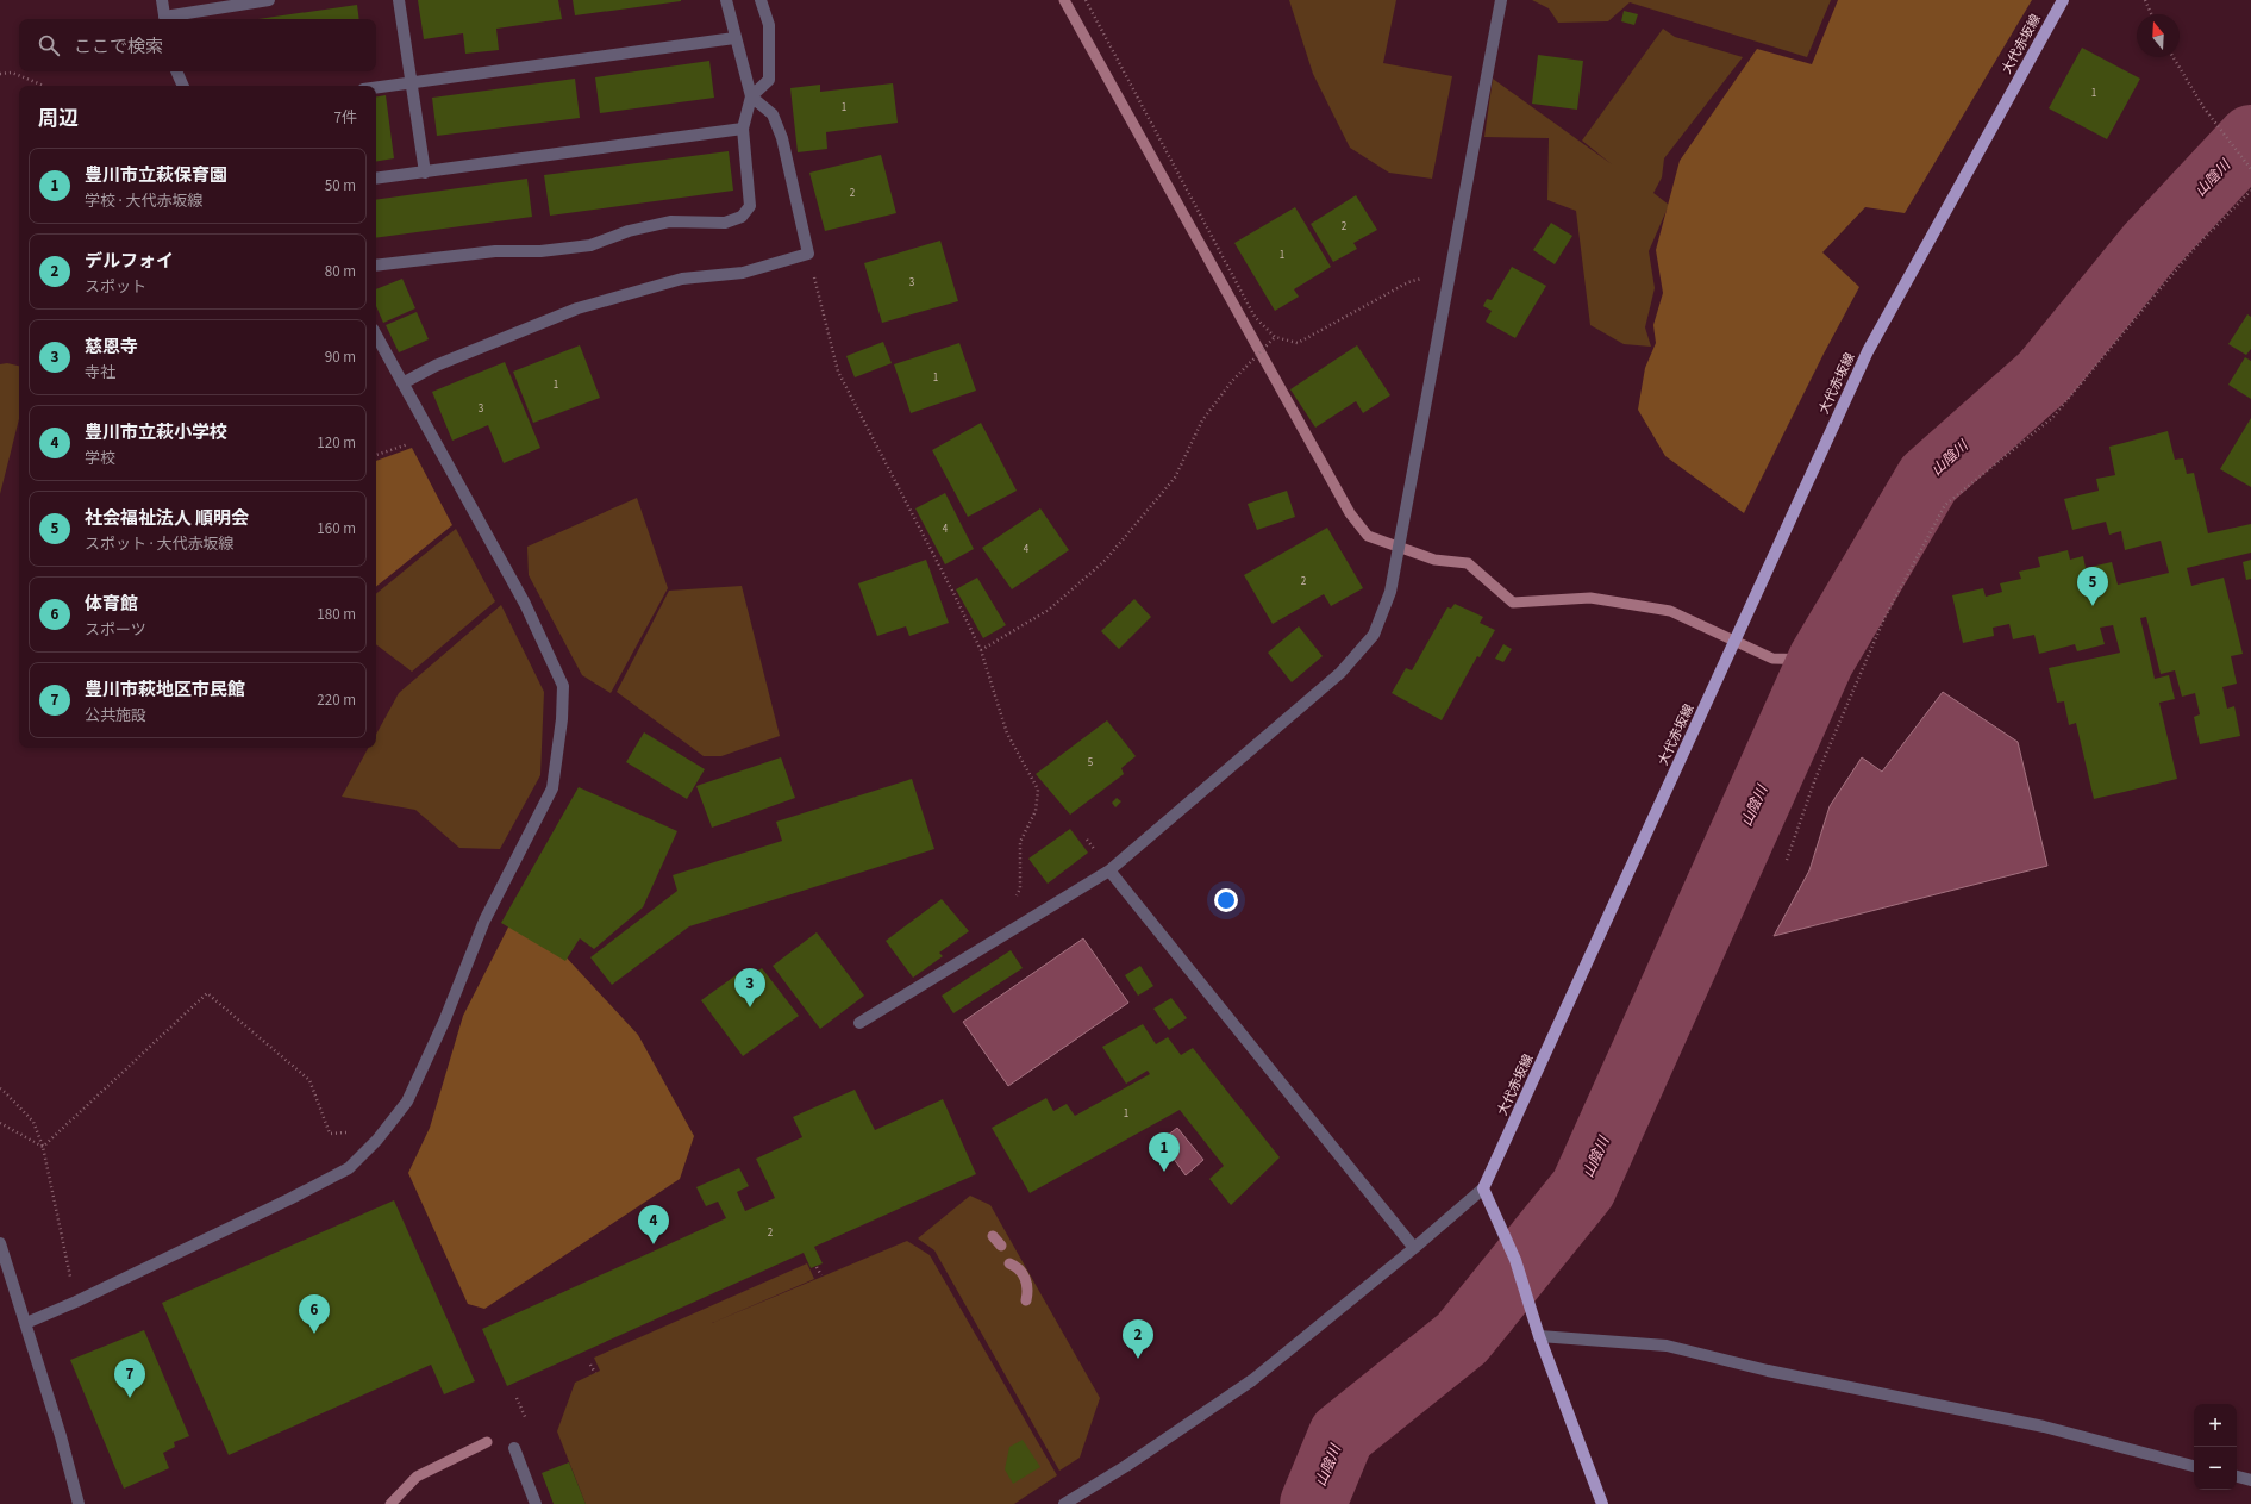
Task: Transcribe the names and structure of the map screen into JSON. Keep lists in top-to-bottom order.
{
  "streets": {
    "main road": ["大代赤坂線"]
  },
  "water": ["山陰川"],
  "house_numbers": [
    "1",
    "1",
    "2",
    "2",
    "1",
    "3",
    "1",
    "1",
    "3",
    "4",
    "4",
    "2",
    "5",
    "1",
    "2"
  ],
  "north": "top",
  "page": {
    "search": "ここで検索",
    "heading": ["周辺", "7件"],
    "list": [
      {
        "mark": "1",
        "name": "豊川市立萩保育園",
        "note": "学校 · 大代赤坂線",
        "value": "50 m"
      },
      {
        "mark": "2",
        "name": "デルフォイ",
        "note": "スポット",
        "value": "80 m"
      },
      {
        "mark": "3",
        "name": "慈恩寺",
        "note": "寺社",
        "value": "90 m"
      },
      {
        "mark": "4",
        "name": "豊川市立萩小学校",
        "note": "学校",
        "value": "120 m"
      },
      {
        "mark": "5",
        "name": "社会福祉法人 順明会",
        "note": "スポット · 大代赤坂線",
        "value": "160 m"
      },
      {
        "mark": "6",
        "name": "体育館",
        "note": "スポーツ",
        "value": "180 m"
      },
      {
        "mark": "7",
        "name": "豊川市萩地区市民館",
        "note": "公共施設",
        "value": "220 m"
      }
    ],
    "pins": [
      "5",
      "3",
      "1",
      "4",
      "6",
      "2",
      "7"
    ],
    "map_buttons": ["+", "−"]
  }
}
